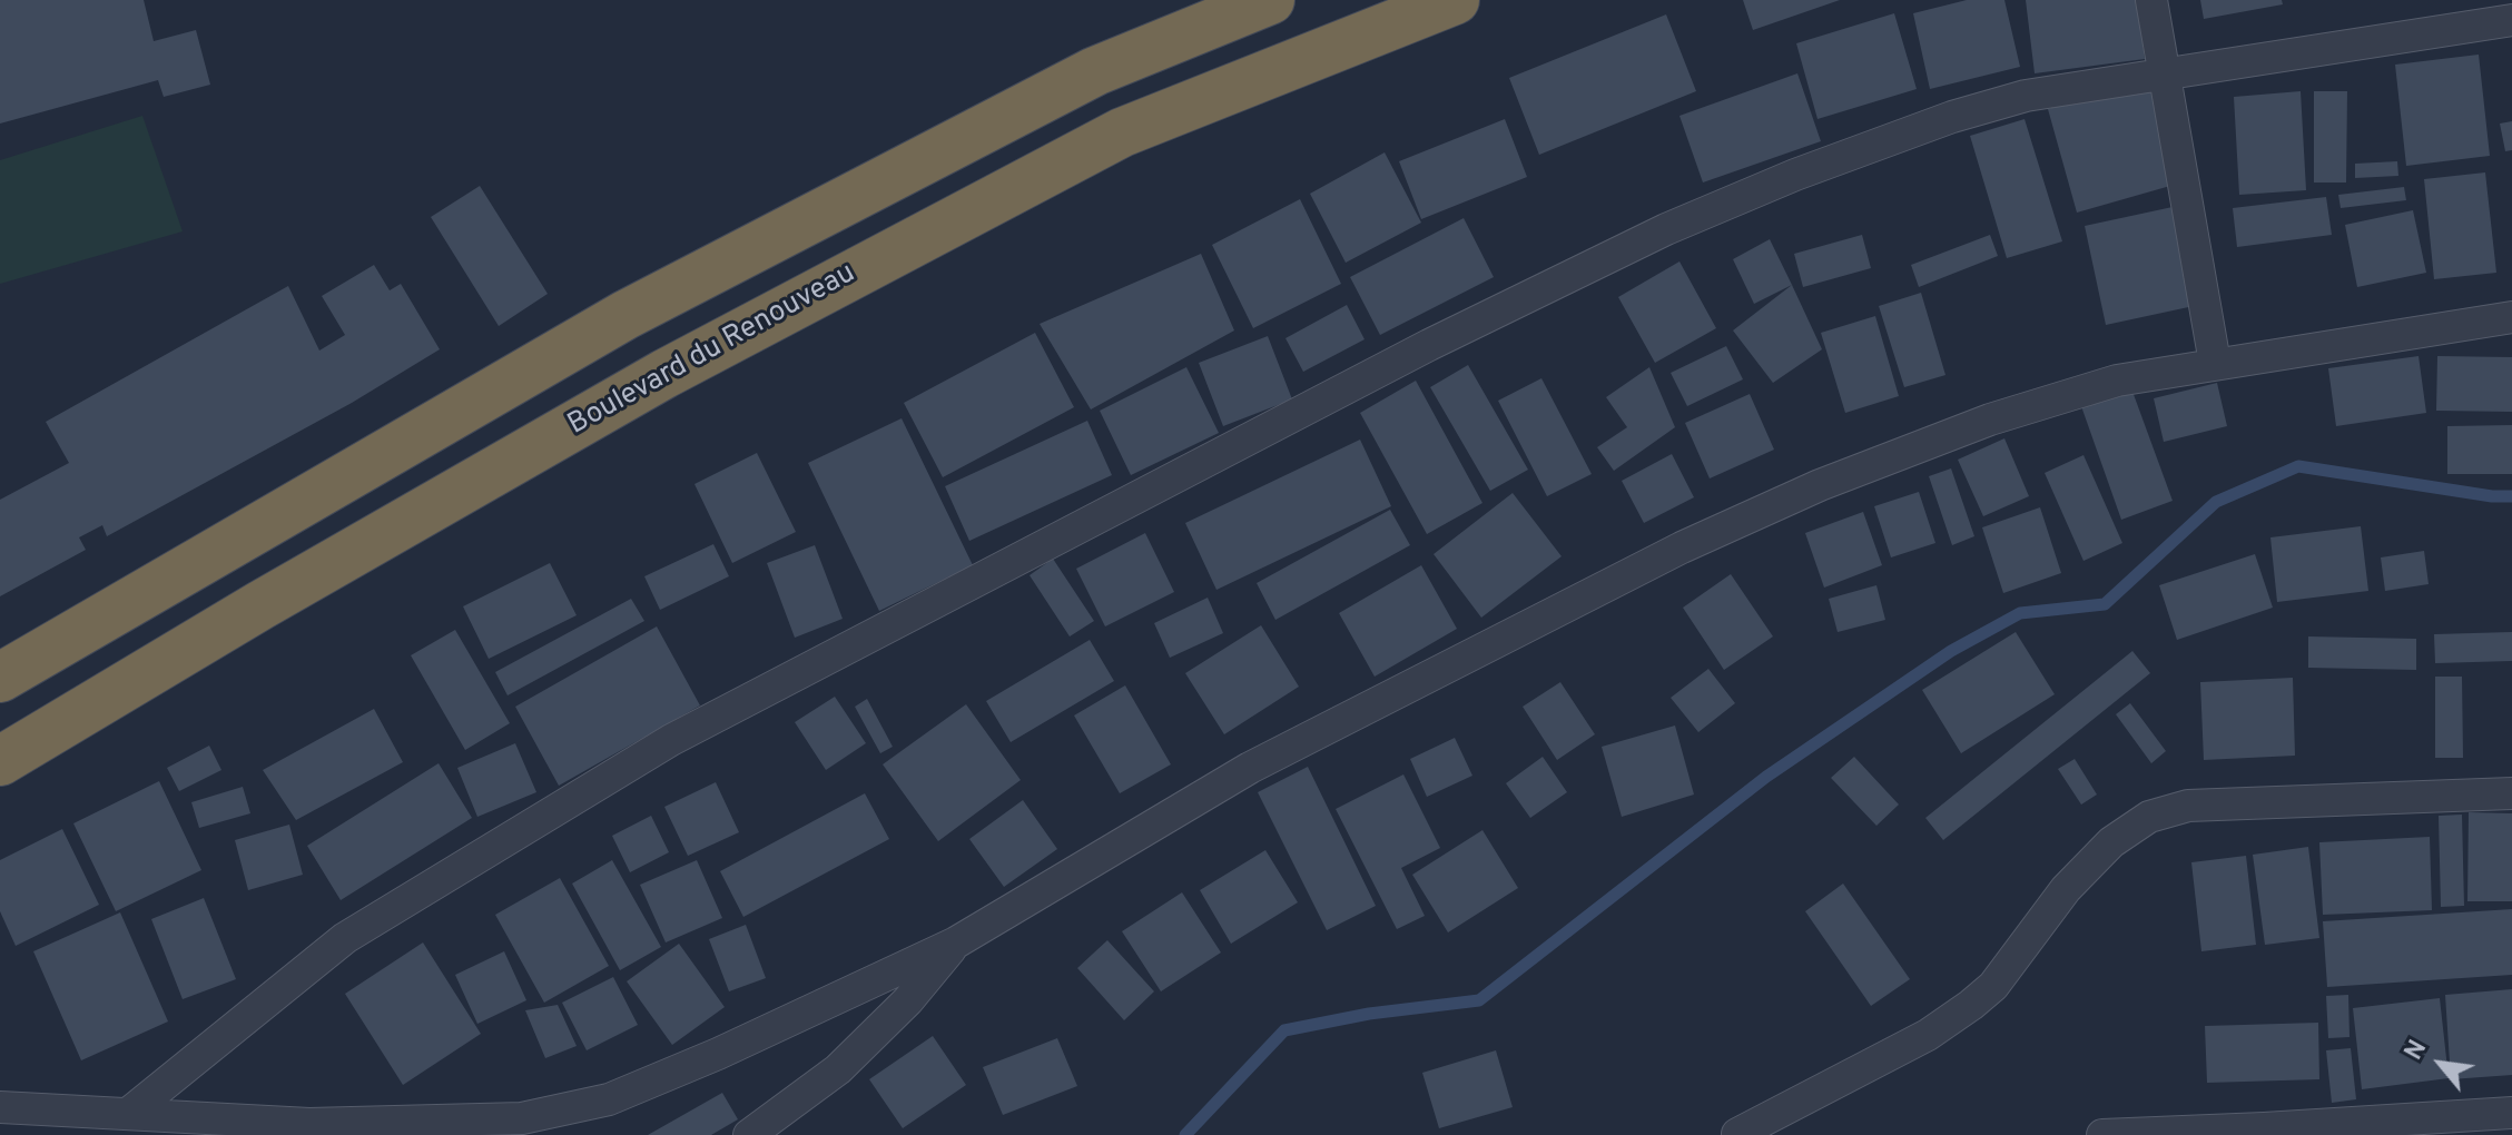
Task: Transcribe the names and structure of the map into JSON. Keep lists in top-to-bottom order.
{
  "streets": {
    "highway": ["Boulevard du Renouveau"]
  },
  "north": "top left"
}
